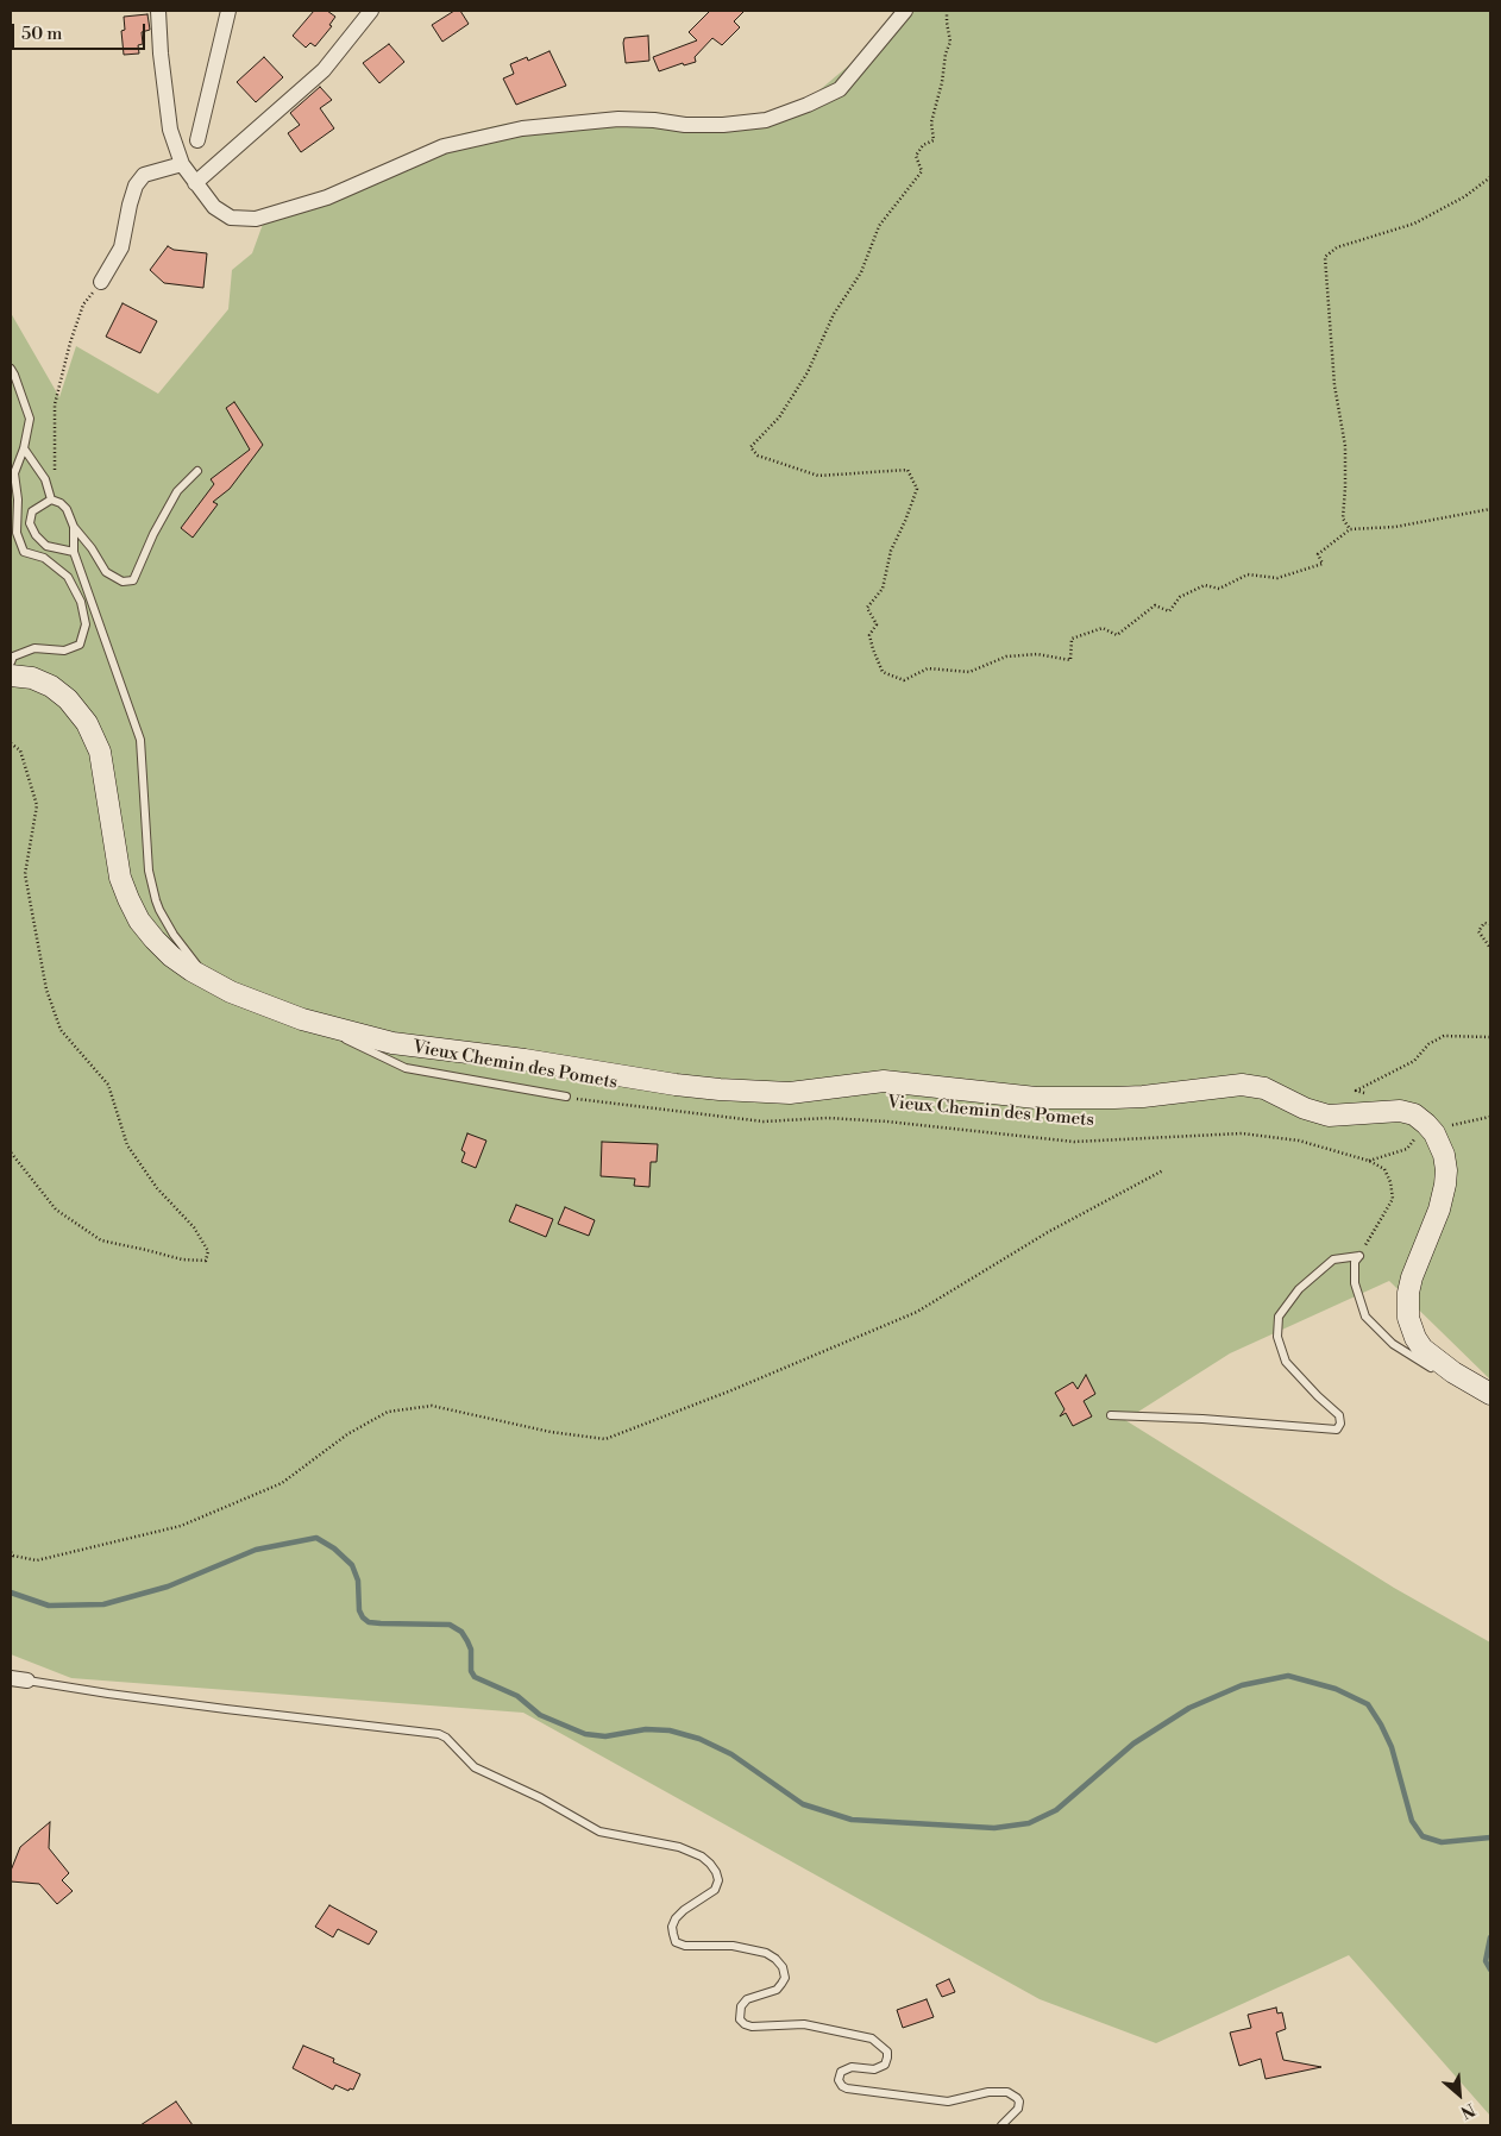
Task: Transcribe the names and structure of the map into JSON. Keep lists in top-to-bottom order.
{
  "streets": {
    "lane": ["Vieux Chemin des Pomets"]
  },
  "scale_bar": "50 m",
  "north": "bottom right"
}
